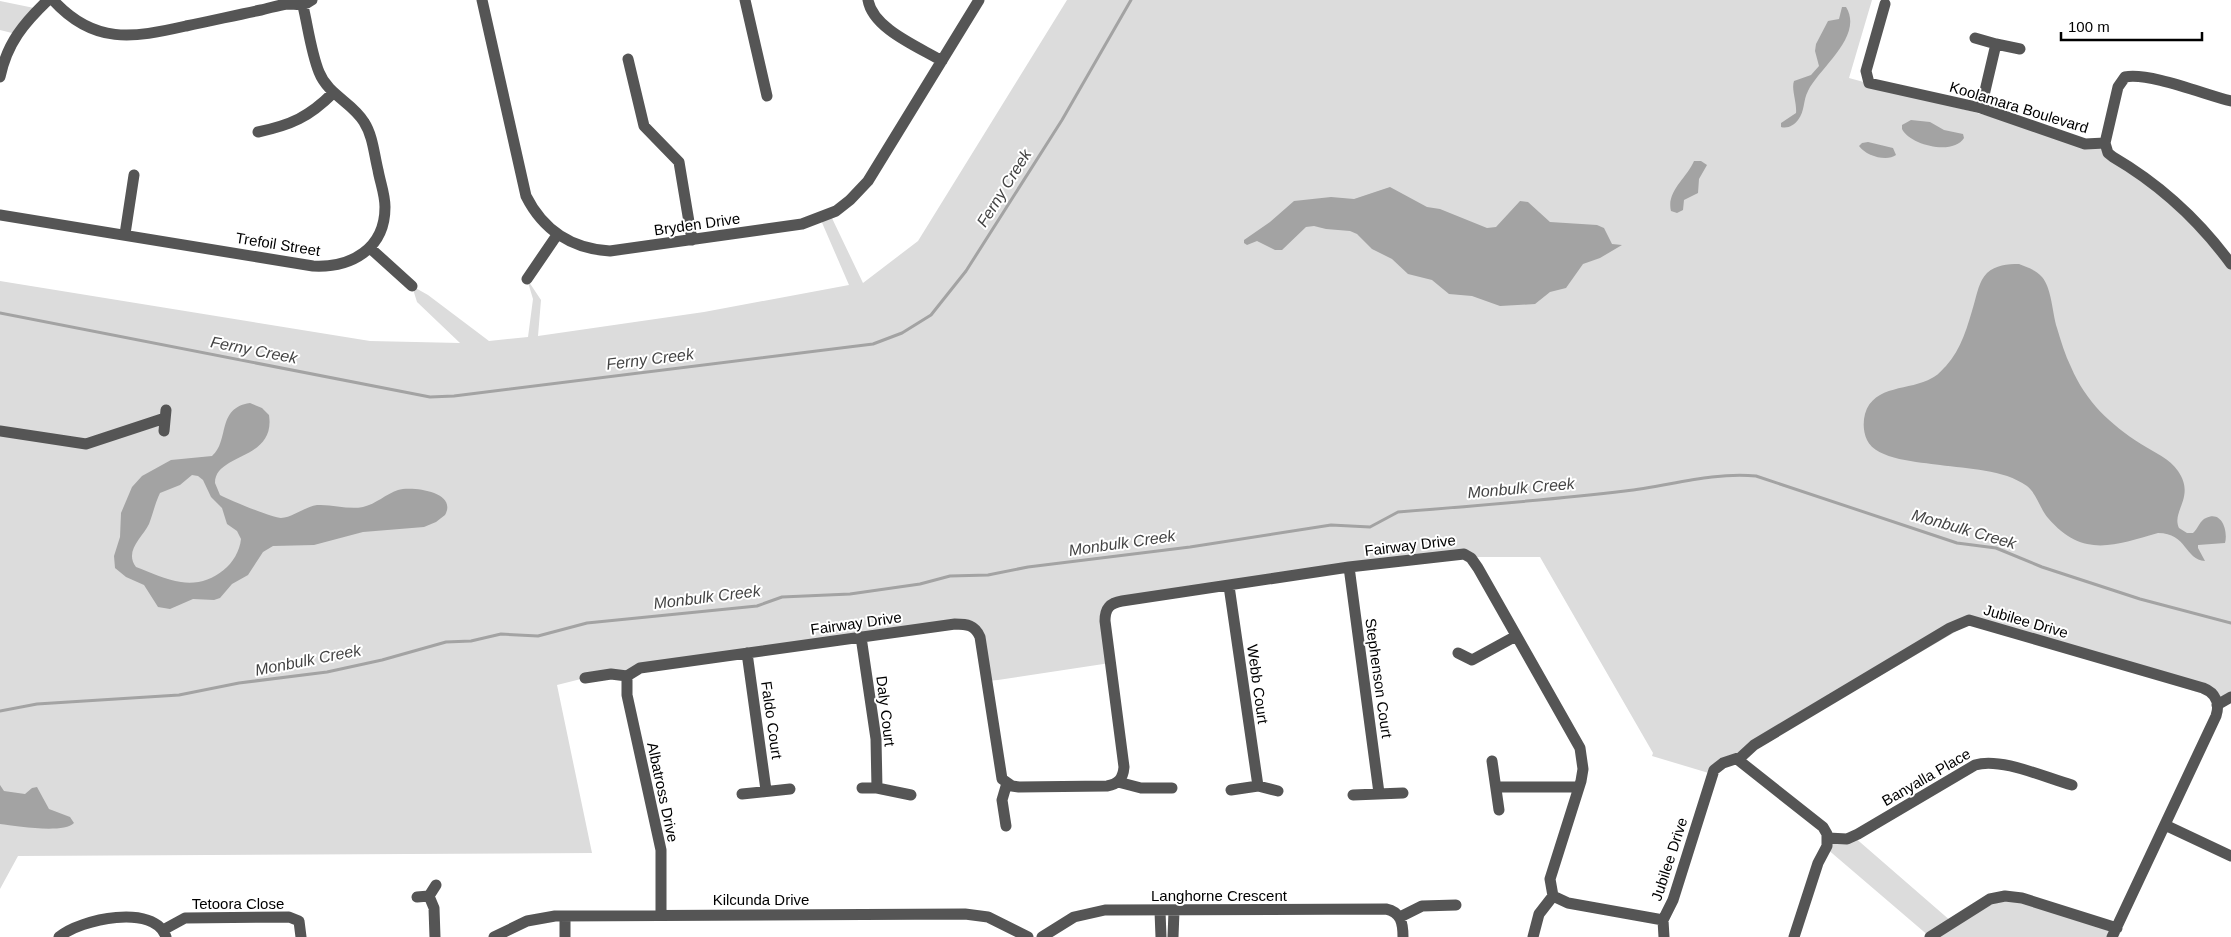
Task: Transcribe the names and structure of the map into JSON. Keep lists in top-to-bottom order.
{
  "streets": {
    "street": [
      "Koolamara Boulevard",
      "Bryden Drive",
      "Trefoil Street",
      "Fairway Drive",
      "Jubilee Drive",
      "Stephenson Court",
      "Webb Court",
      "Daly Court",
      "Faldo Court",
      "Banyalla Place",
      "Albatross Drive",
      "Langhorne Crescent",
      "Kilcunda Drive",
      "Tetoora Close"
    ]
  },
  "crossings": [
    ["Fairway Drive", "Stephenson Court"],
    ["Fairway Drive", "Webb Court"],
    ["Fairway Drive", "Daly Court"],
    ["Fairway Drive", "Faldo Court"],
    ["Fairway Drive", "Albatross Drive"],
    ["Albatross Drive", "Kilcunda Drive"]
  ],
  "water": ["Ferny Creek", "Monbulk Creek"],
  "scale_bar": "100 m"
}
